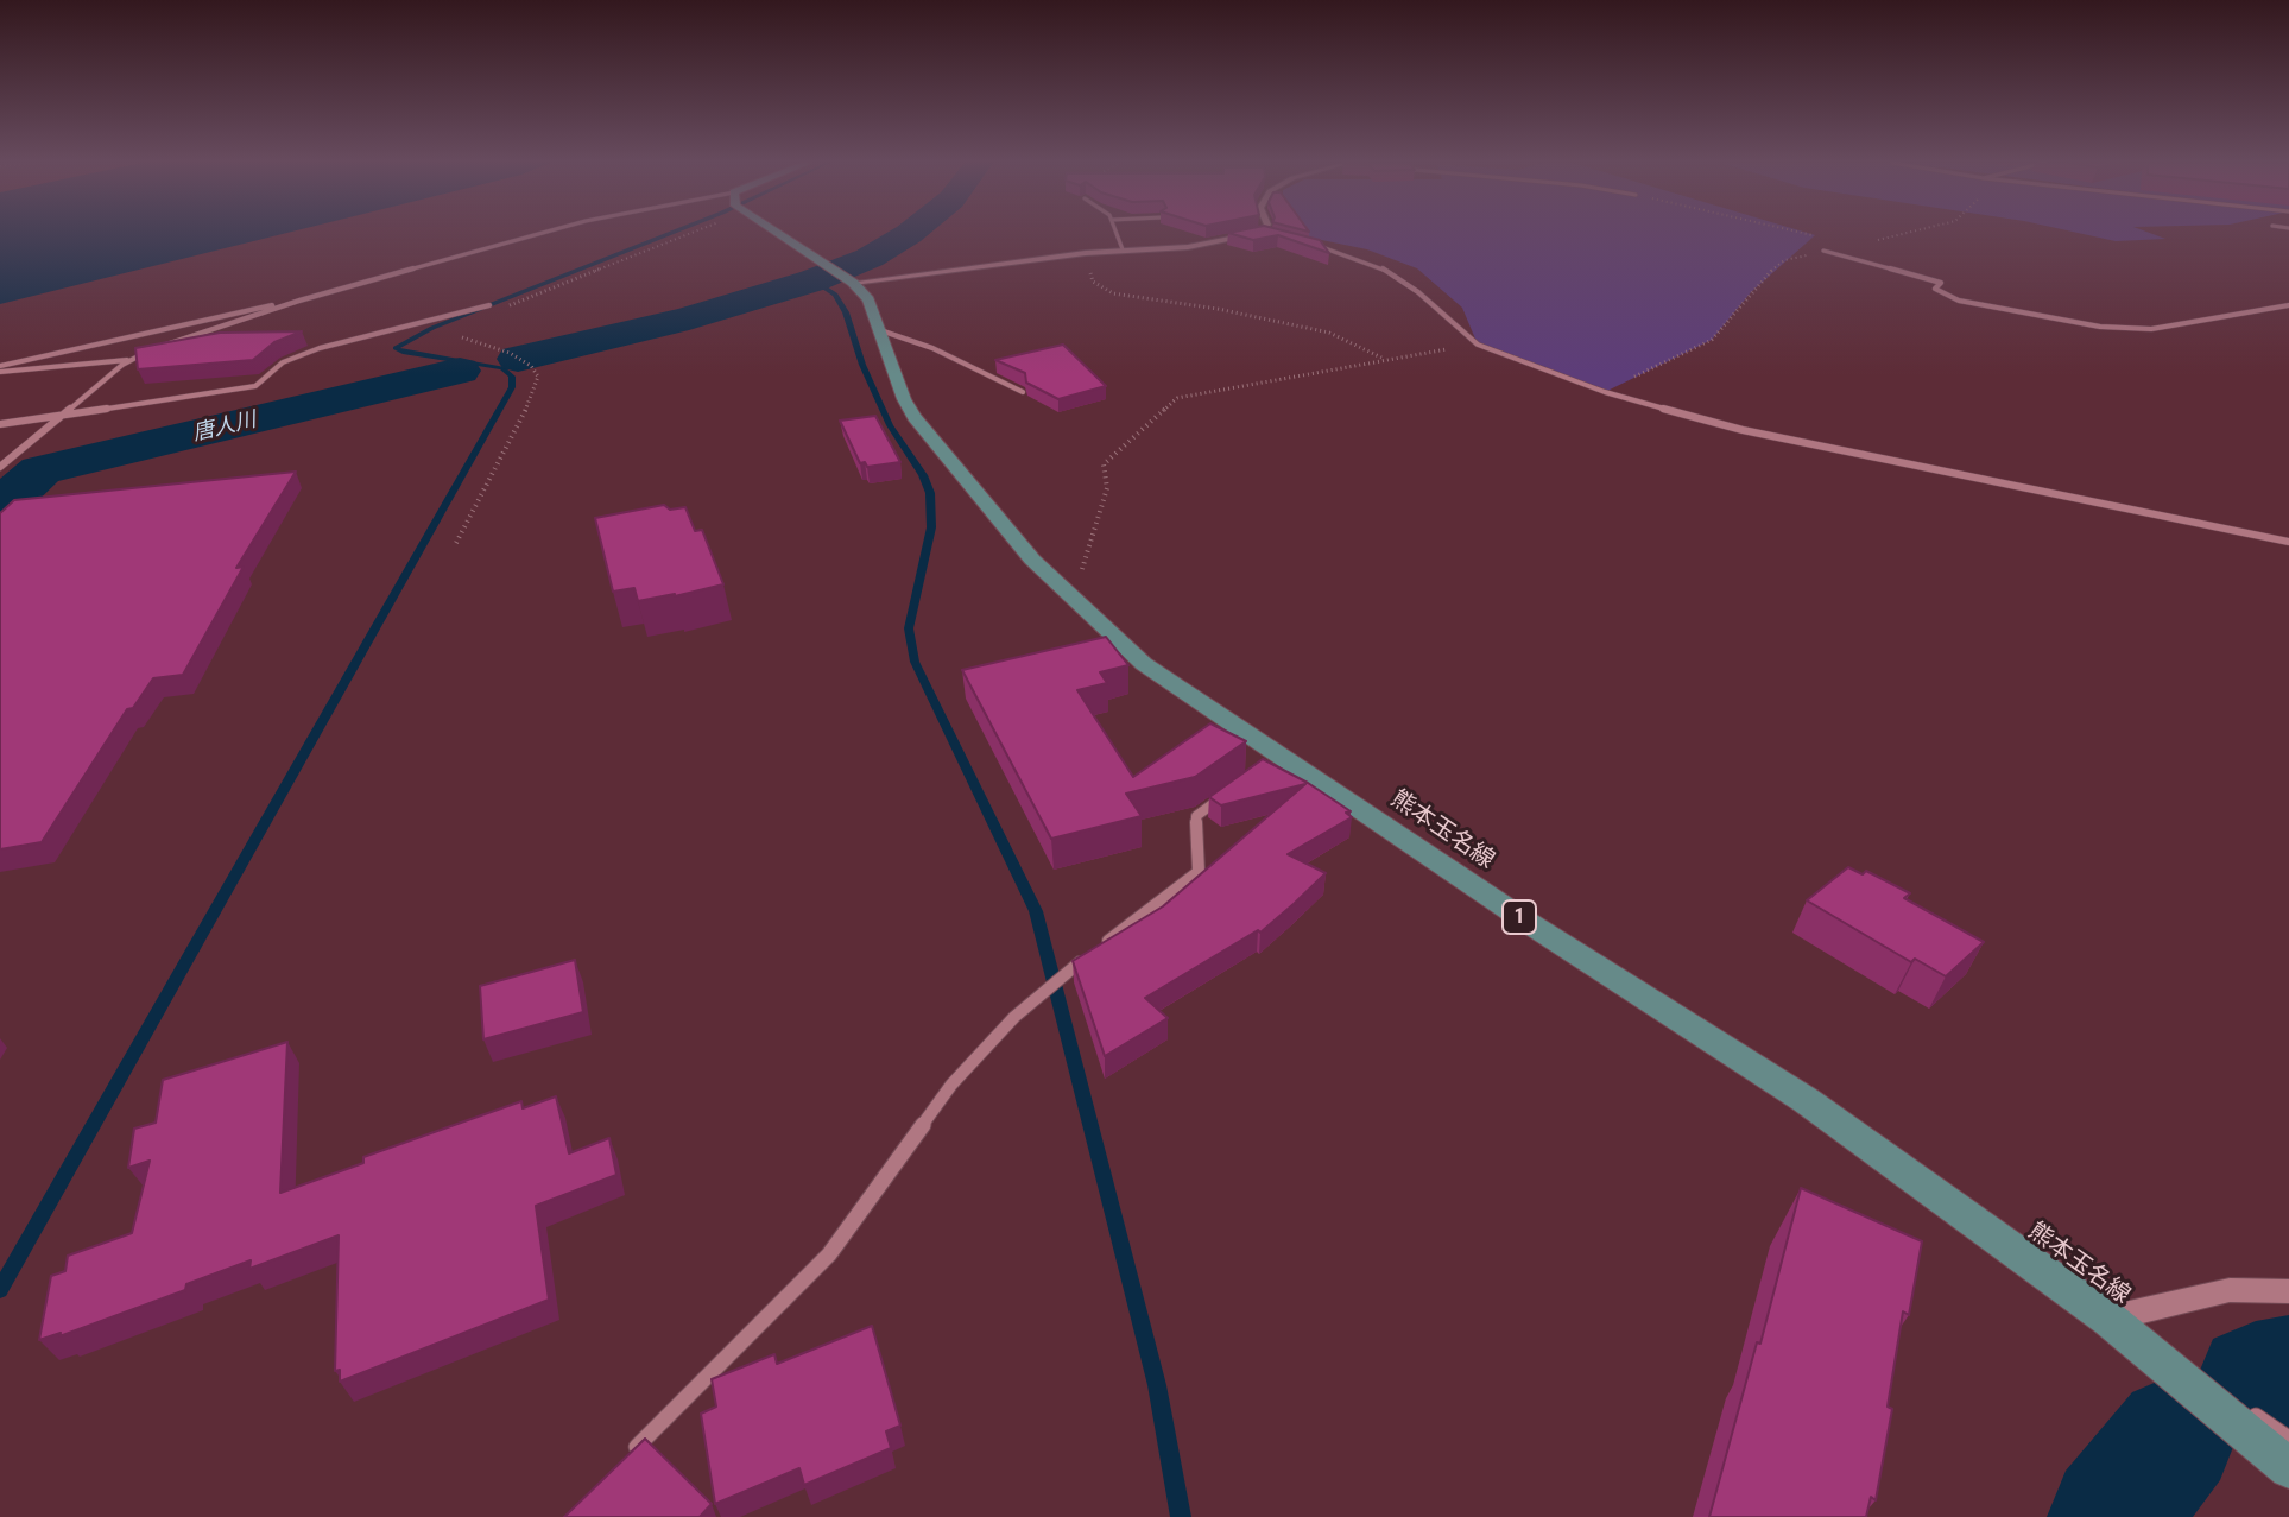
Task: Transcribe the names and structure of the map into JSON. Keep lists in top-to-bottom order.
{
  "streets": {
    "main road": ["熊本玉名線", "1"]
  },
  "water": ["唐人川"]
}
